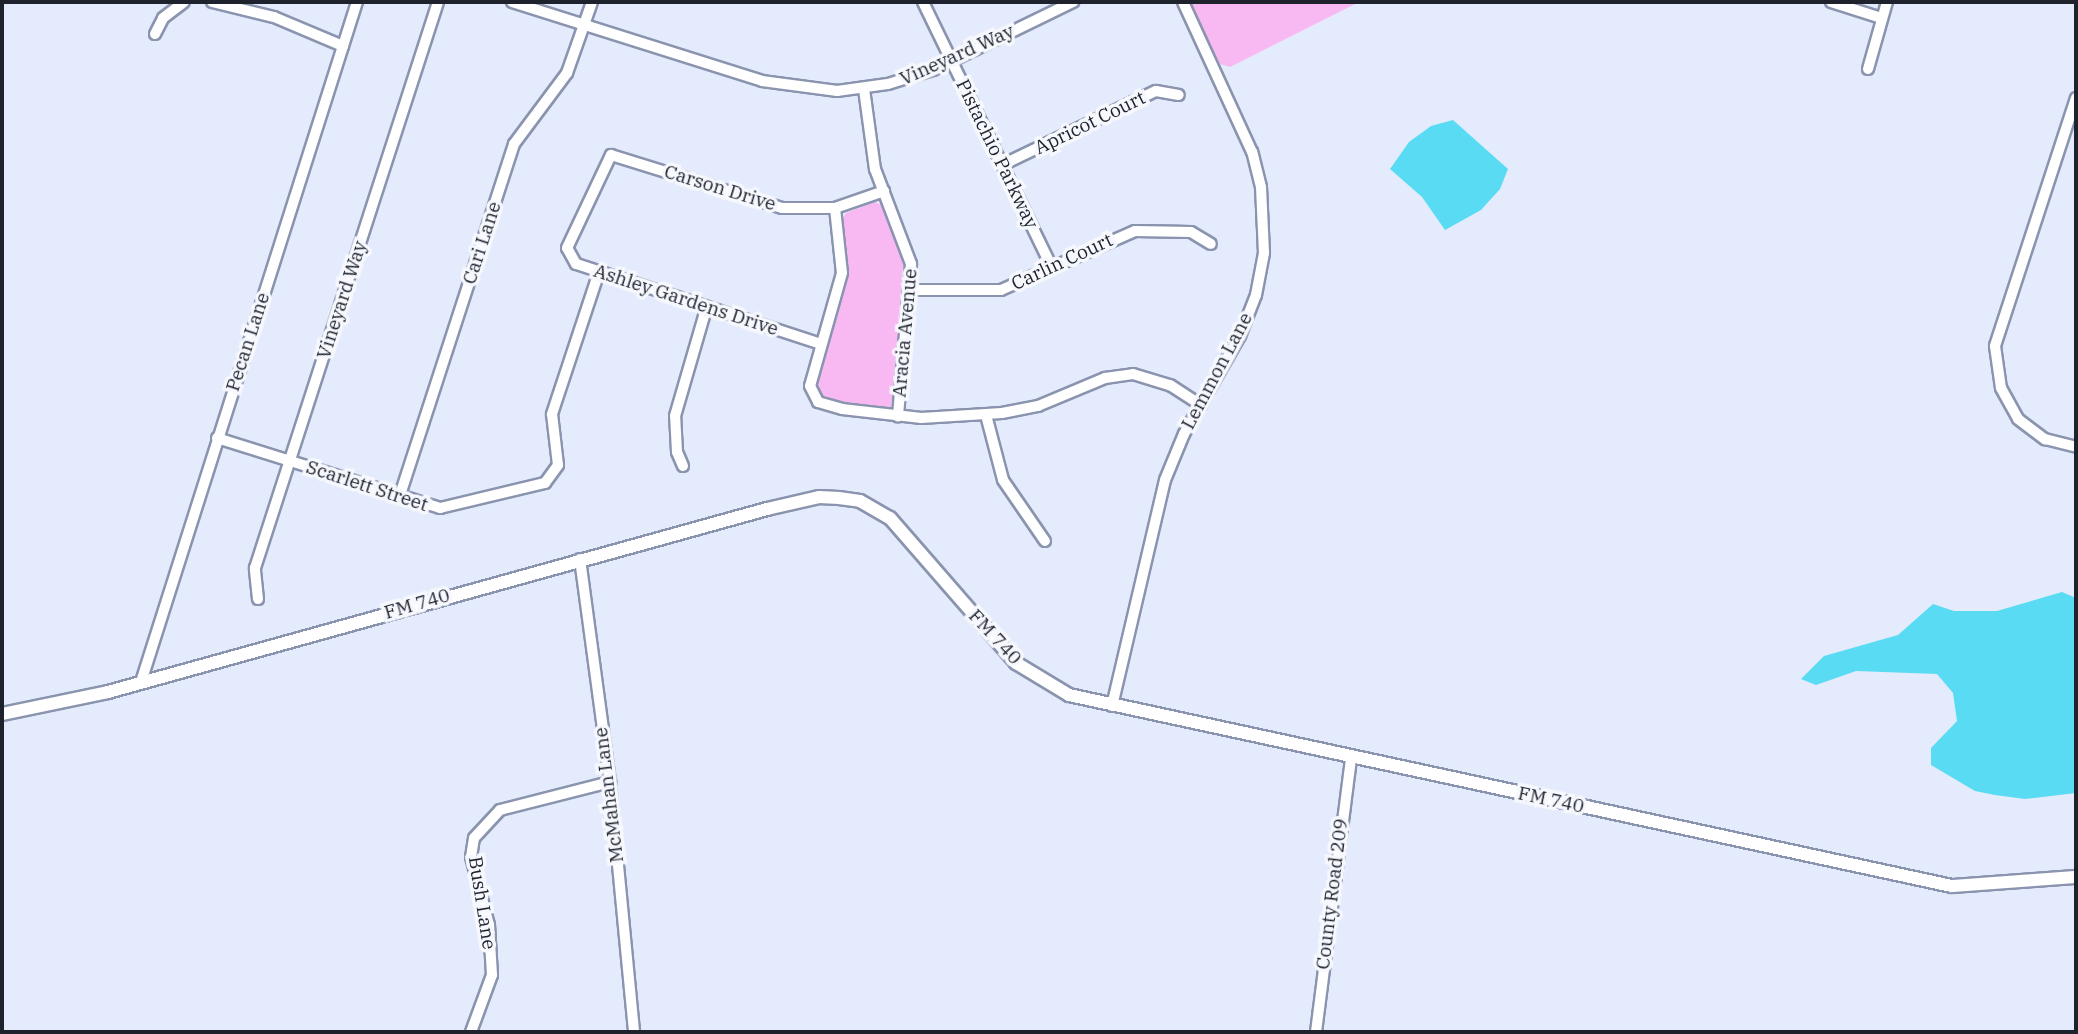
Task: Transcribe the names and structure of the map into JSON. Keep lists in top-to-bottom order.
{
  "streets": {
    "main road": ["FM 740"],
    "street": [
      "Vineyard Way",
      "Apricot Court",
      "Pistachio Parkway",
      "Carson Drive",
      "Cari Lane",
      "Carlin Court",
      "Ashley Gardens Drive",
      "Aracia Avenue",
      "Pecan Lane",
      "Lemmon Lane",
      "Scarlett Street",
      "McMahan Lane",
      "County Road 209",
      "Bush Lane"
    ]
  },
  "crossings": [
    ["Vineyard Way", "Pistachio Parkway"],
    ["Vineyard Way", "Cari Lane"],
    ["Vineyard Way", "Aracia Avenue"],
    ["Vineyard Way", "Scarlett Street"],
    ["Apricot Court", "Pistachio Parkway"],
    ["Pistachio Parkway", "Carlin Court"],
    ["Carson Drive", "Ashley Gardens Drive"],
    ["Carson Drive", "Aracia Avenue"],
    ["Cari Lane", "Scarlett Street"],
    ["Carlin Court", "Aracia Avenue"],
    ["Ashley Gardens Drive", "Scarlett Street"],
    ["Pecan Lane", "Scarlett Street"],
    ["Pecan Lane", "FM 740"],
    ["Lemmon Lane", "FM 740"],
    ["FM 740", "McMahan Lane"],
    ["FM 740", "County Road 209"],
    ["McMahan Lane", "Bush Lane"]
  ]
}
